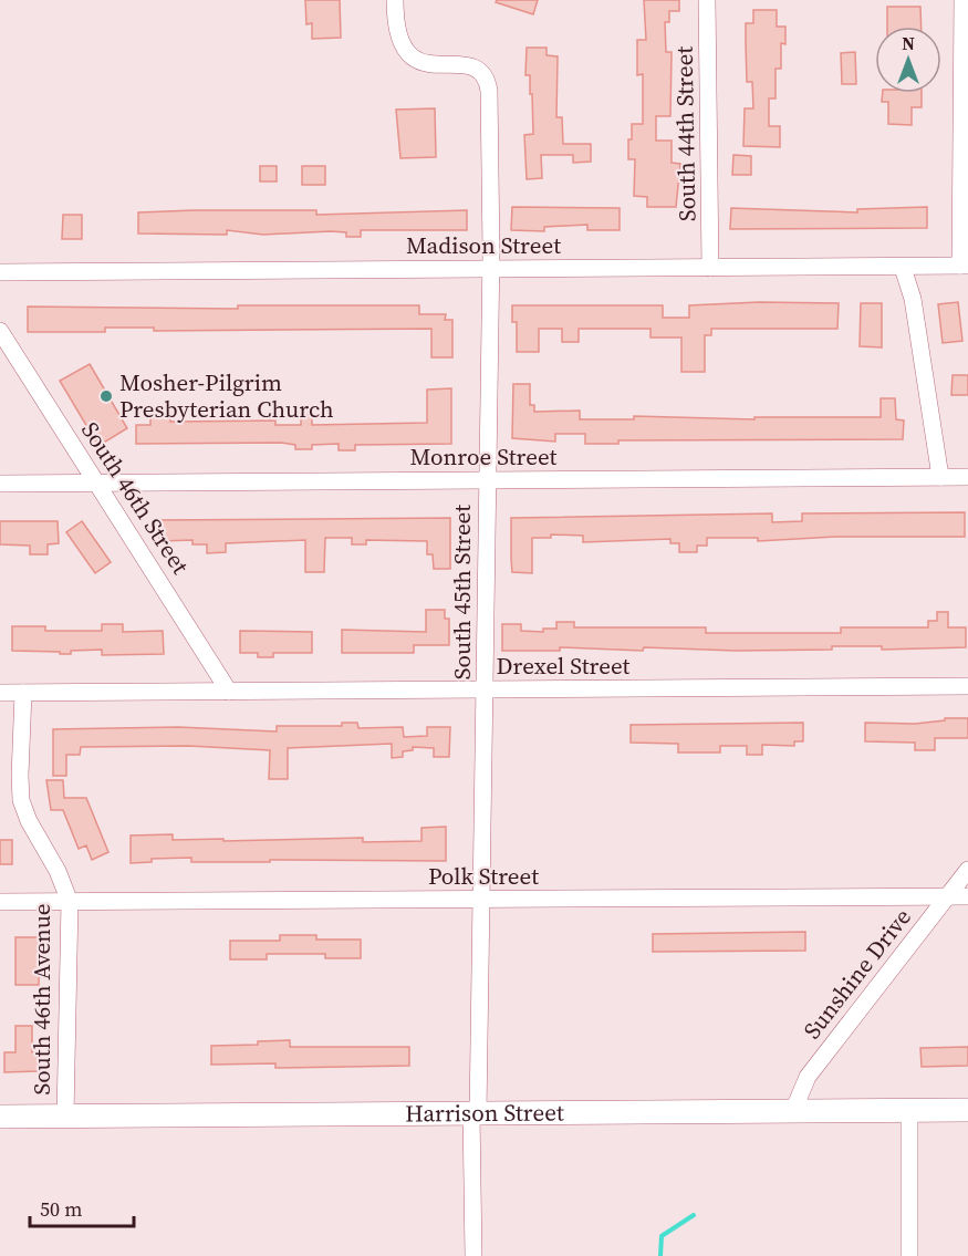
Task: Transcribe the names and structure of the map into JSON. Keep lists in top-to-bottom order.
{
  "streets": {
    "main road": ["Harrison Street"],
    "street": [
      "South 44th Street",
      "Madison Street",
      "Monroe Street",
      "South 46th Street",
      "South 45th Street",
      "Drexel Street",
      "Polk Street",
      "Sunshine Drive",
      "South 46th Avenue"
    ]
  },
  "crossings": [
    ["South 44th Street", "Madison Street"],
    ["Madison Street", "South 45th Street"],
    ["Monroe Street", "South 46th Street"],
    ["Monroe Street", "South 45th Street"],
    ["South 46th Street", "Drexel Street"],
    ["South 45th Street", "Drexel Street"],
    ["South 45th Street", "Polk Street"],
    ["South 45th Street", "Harrison Street"],
    ["Drexel Street", "South 46th Avenue"],
    ["Polk Street", "Sunshine Drive"],
    ["Polk Street", "South 46th Avenue"],
    ["Sunshine Drive", "Harrison Street"],
    ["South 46th Avenue", "Harrison Street"]
  ],
  "places": ["Mosher-Pilgrim Presbyterian Church"],
  "scale_bar": "50 m",
  "north": "top"
}
